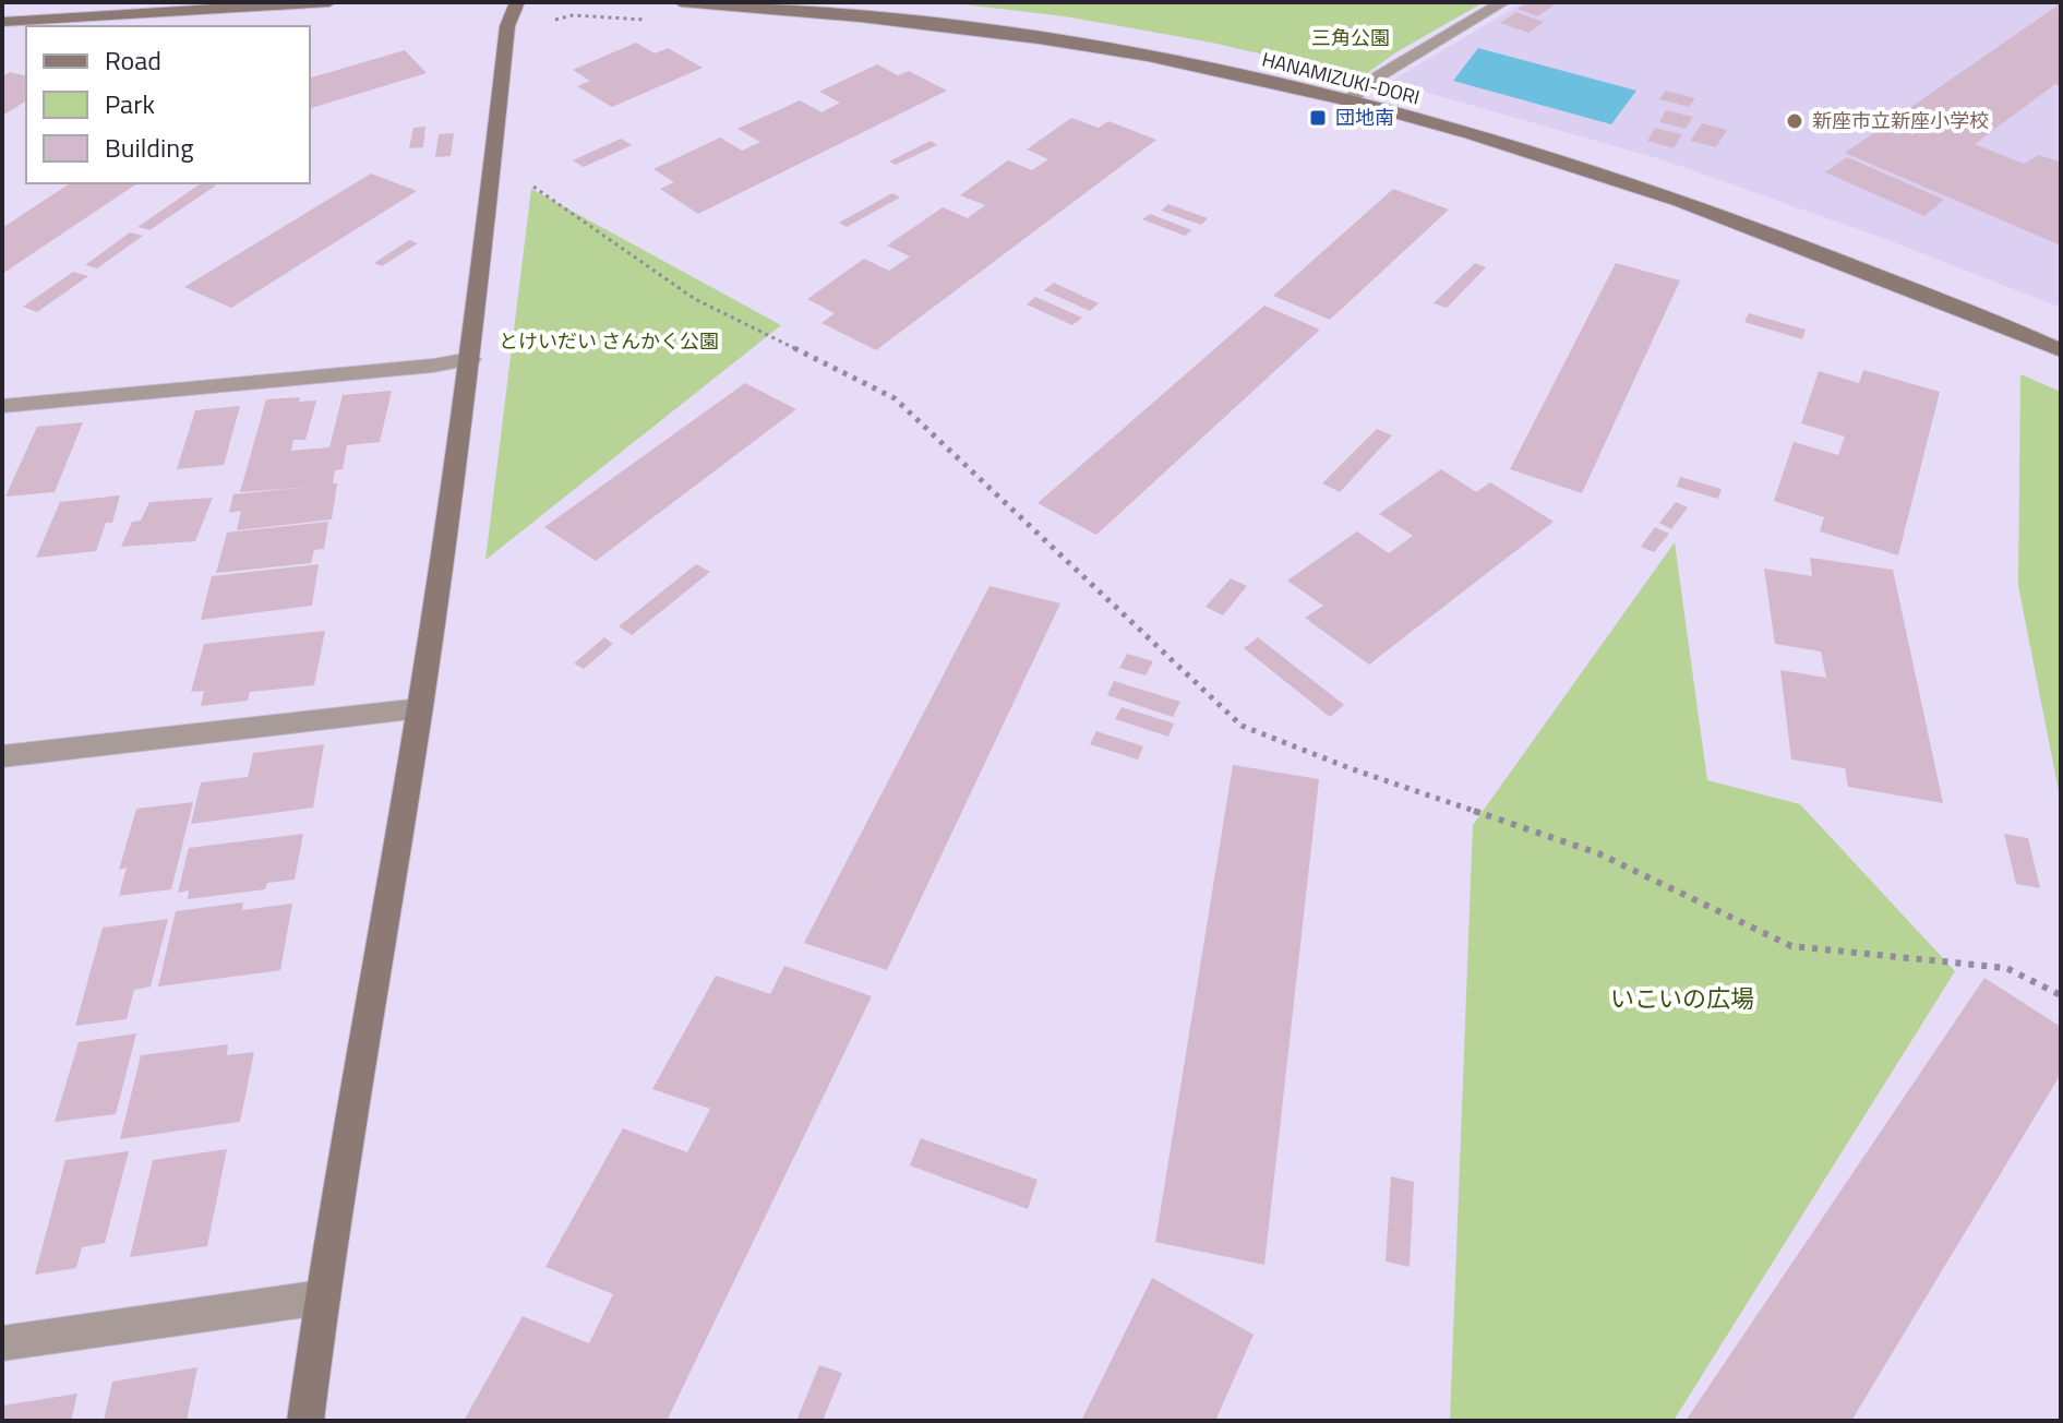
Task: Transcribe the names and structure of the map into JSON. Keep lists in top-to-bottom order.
{
  "streets": {
    "street": ["HANAMIZUKI-DORI"]
  },
  "parks": ["三角公園", "とけいだい さんかく公園", "いこいの広場"],
  "places": {
    "transit": ["団地南"],
    "other": ["新座市立新座小学校"]
  },
  "legend": ["Road", "Park", "Building"]
}
